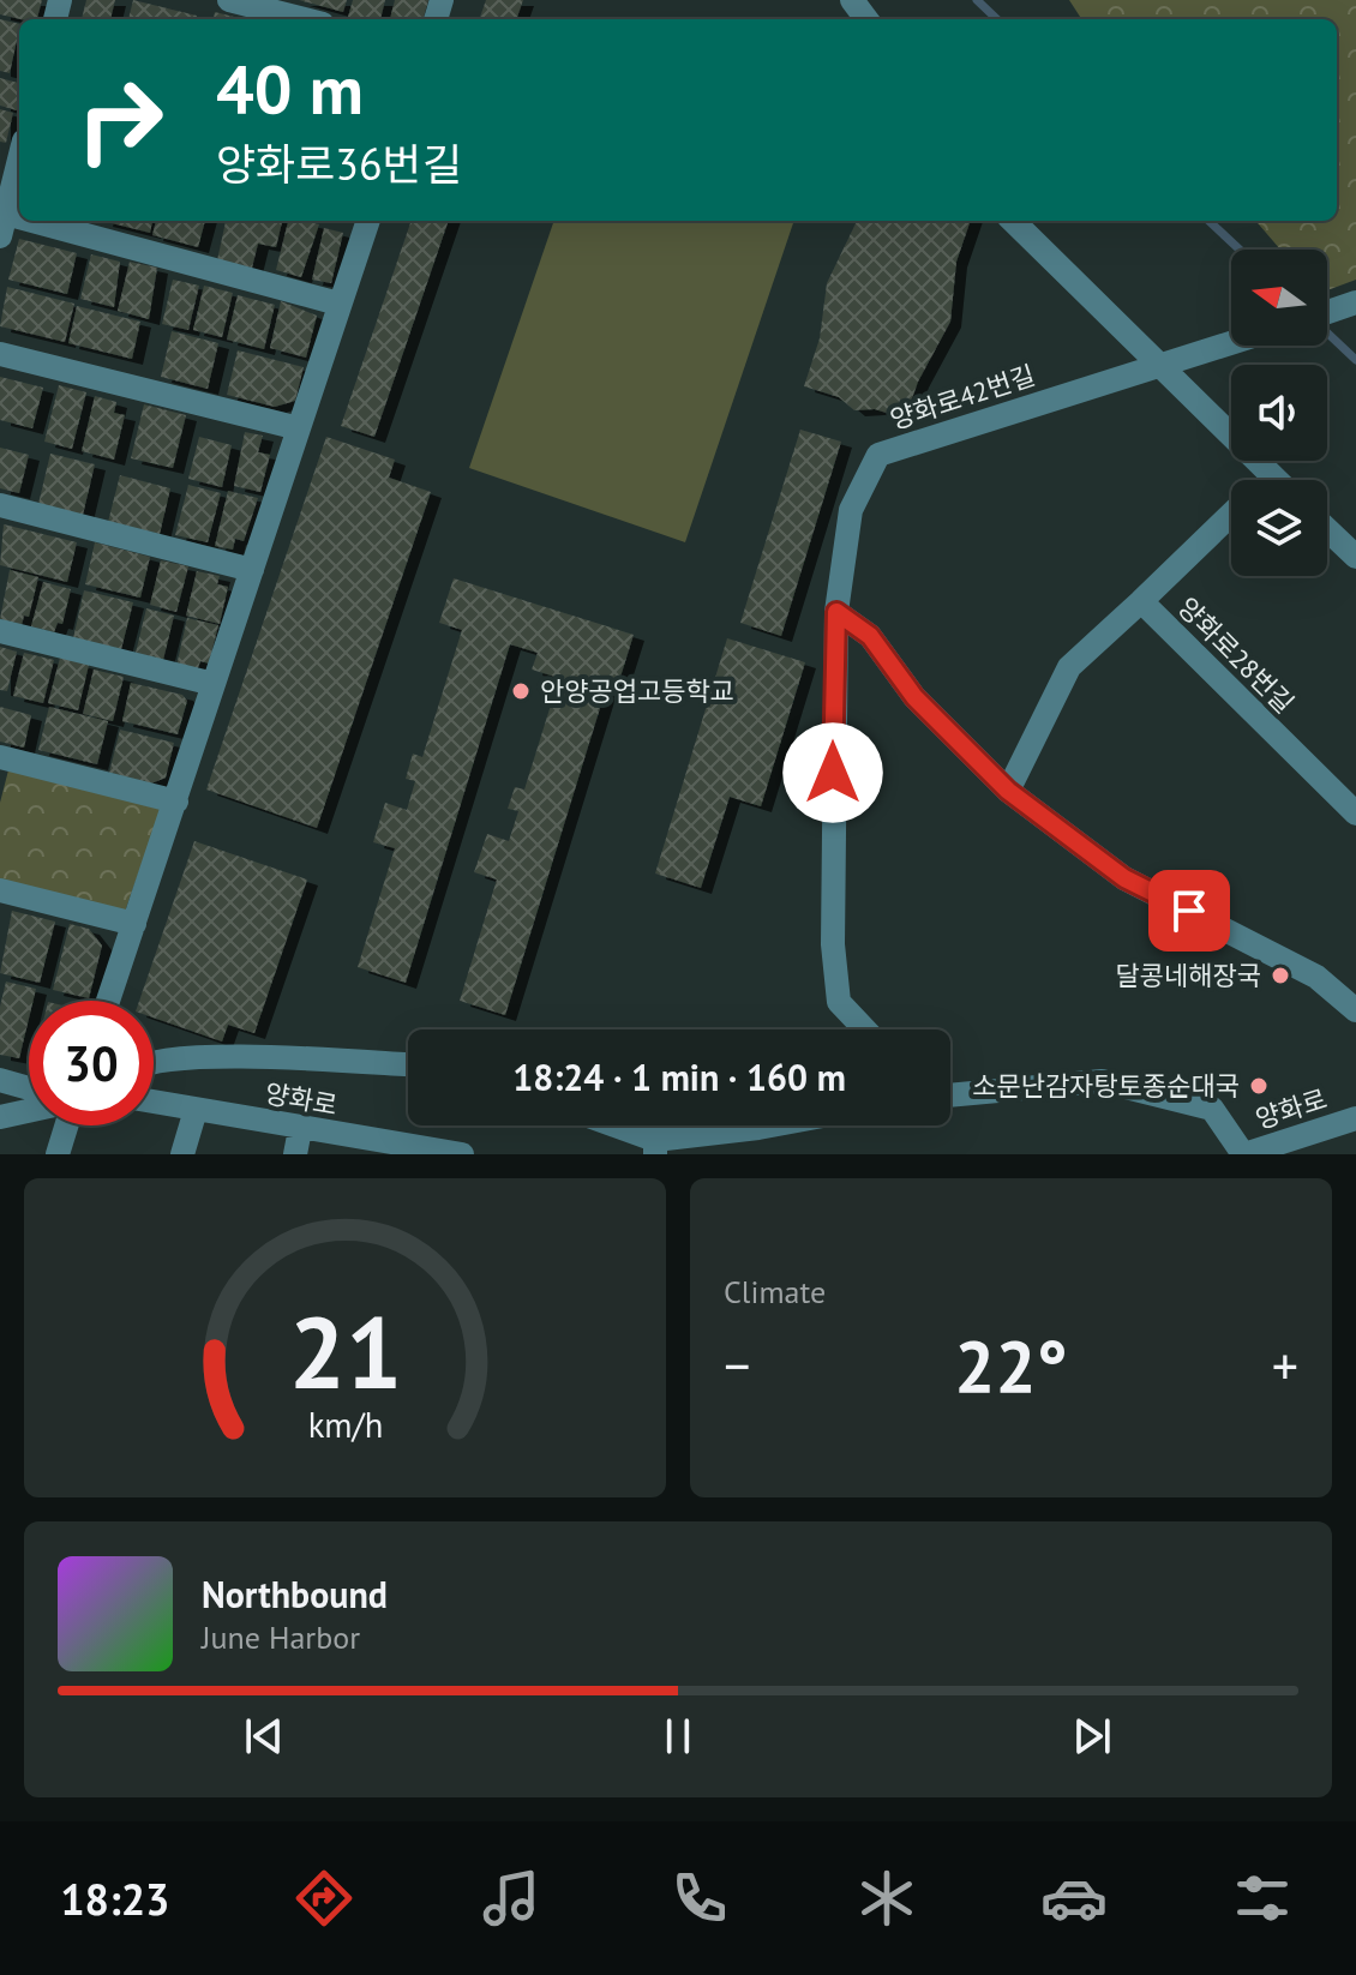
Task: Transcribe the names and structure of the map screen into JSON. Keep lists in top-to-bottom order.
{
  "streets": {
    "street": ["양화로42번길", "양화로28번길", "양화로"]
  },
  "places": ["안양공업고등학교", "달콩네해장국", "소문난감자탕토종순대국"],
  "north": "left",
  "page": {
    "turn": ["40 m", "양화로36번길"],
    "limit": "30",
    "trip": "18:24 · 1 min · 160 m",
    "tile": "Climate",
    "heat": ["−", "22°", "+"],
    "song": ["Northbound", "June Harbor"],
    "tabs": "18:23",
    "gauge": ["21", "km/h"]
  }
}
